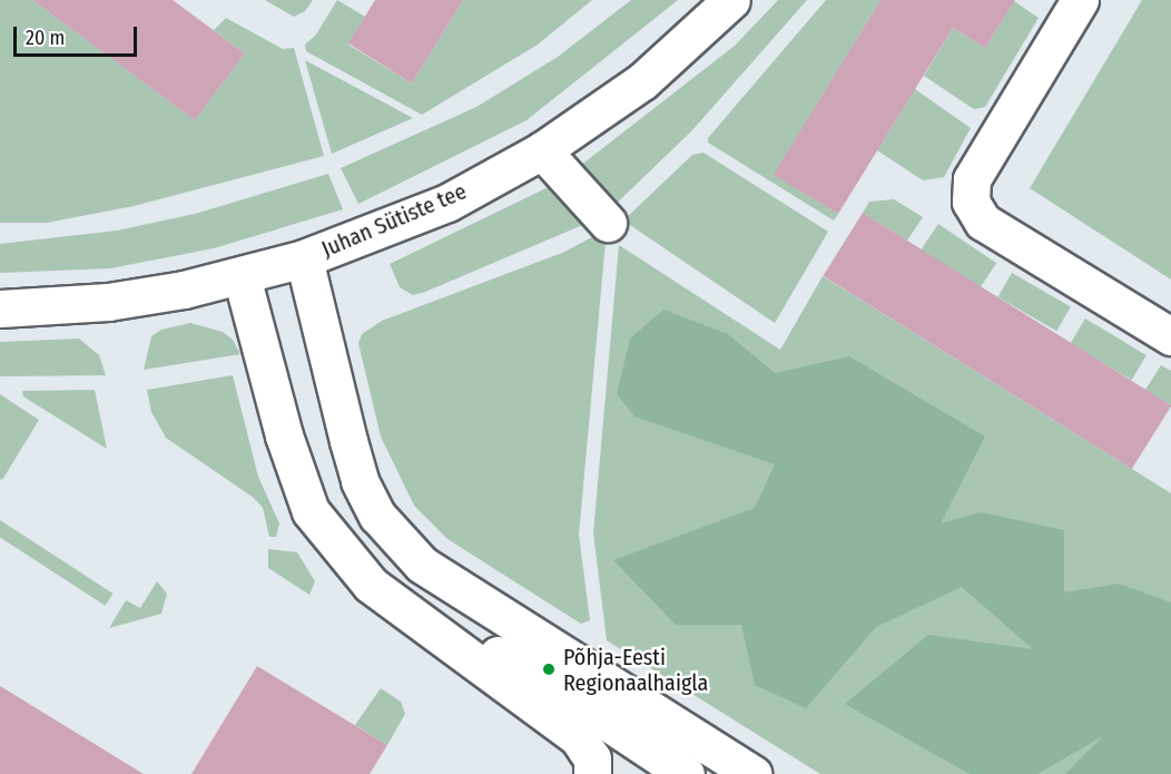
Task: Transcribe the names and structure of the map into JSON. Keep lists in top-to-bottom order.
{
  "streets": {
    "street": ["Juhan Sütiste tee"]
  },
  "places": ["Põhja-Eesti Regionaalhaigla"],
  "scale_bar": "20 m"
}
